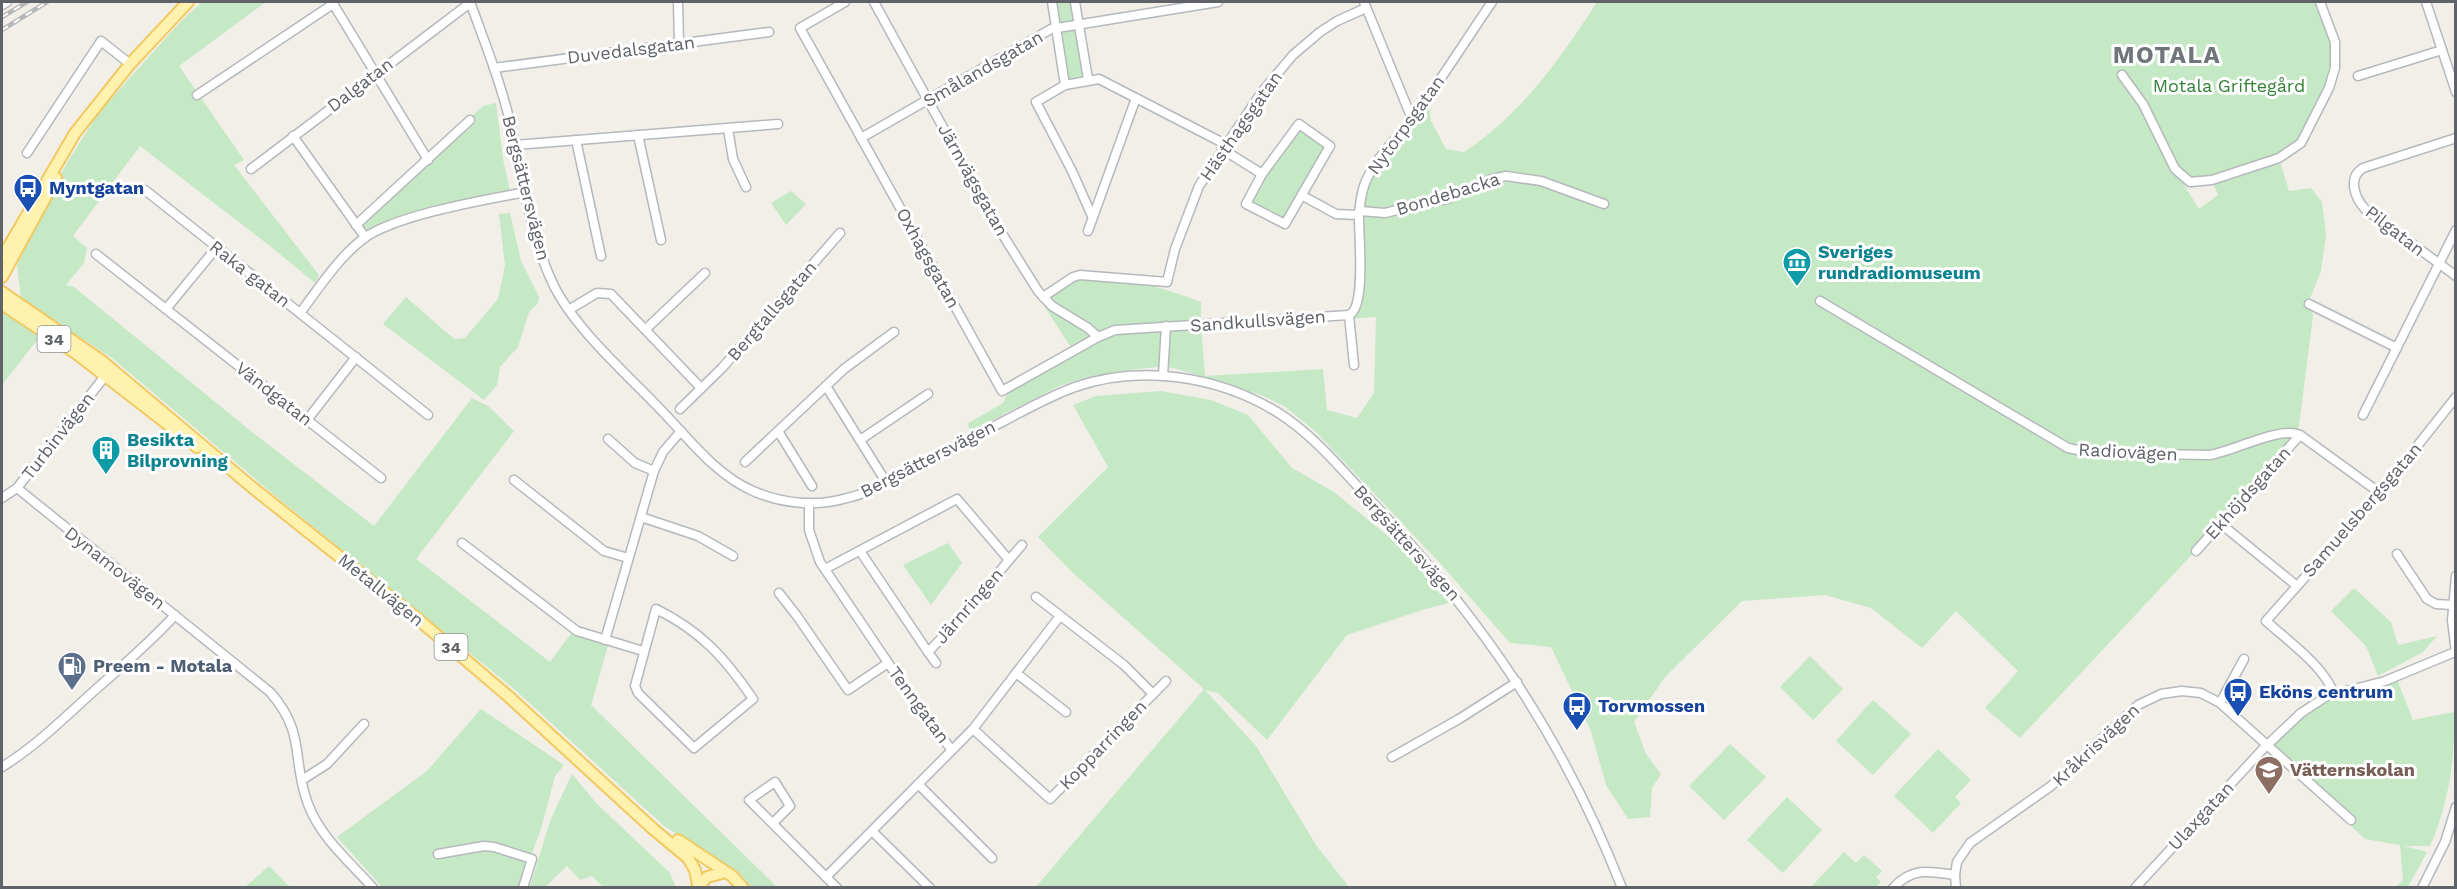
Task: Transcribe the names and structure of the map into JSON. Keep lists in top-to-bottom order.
{
  "streets": {
    "main road": ["34", "Metallvägen"],
    "street": [
      "Duvedalsgatan",
      "Smålandsgatan",
      "Dalgatan",
      "Nytorpsgatan",
      "Hästhagsgatan",
      "Järnvägsgatan",
      "Bergsättersvägen",
      "Bondebacka",
      "Pilgatan",
      "Oxhagsgatan",
      "Raka gatan",
      "Bergtallsgatan",
      "Sandkullsvägen",
      "Vändgatan",
      "Turbinvägen",
      "Radiovägen",
      "Ekhöjdsgatan",
      "Samuelsbergsgatan",
      "Dynamovägen",
      "Järnringen",
      "Tenngatan",
      "Kopparringen",
      "Kråkrisvägen",
      "Ulaxgatan"
    ]
  },
  "crossings": [
    ["Duvedalsgatan", "Bergsättersvägen"],
    ["Smålandsgatan", "Järnvägsgatan"],
    ["Smålandsgatan", "Oxhagsgatan"],
    ["Dalgatan", "Bergsättersvägen"],
    ["Nytorpsgatan", "Bondebacka"],
    ["Nytorpsgatan", "Sandkullsvägen"],
    ["Hästhagsgatan", "Järnvägsgatan"],
    ["Järnvägsgatan", "Oxhagsgatan"],
    ["Järnvägsgatan", "Sandkullsvägen"],
    ["Bergsättersvägen", "Sandkullsvägen"],
    ["Bergsättersvägen", "Tenngatan"],
    ["Oxhagsgatan", "Sandkullsvägen"],
    ["34", "Metallvägen"],
    ["Turbinvägen", "Dynamovägen"],
    ["Turbinvägen", "Metallvägen"],
    ["Radiovägen", "Ekhöjdsgatan"],
    ["Samuelsbergsgatan", "Ulaxgatan"],
    ["Järnringen", "Tenngatan"],
    ["Kråkrisvägen", "Ulaxgatan"]
  ],
  "districts": ["MOTALA"],
  "parks": ["Motala Griftegård"],
  "places": {
    "bus stop": ["Myntgatan", "Eköns centrum", "Torvmossen"],
    "museum": ["Sveriges rundradiomuseum"],
    "building": ["Besikta Bilprovning"],
    "fuel station": ["Preem - Motala"],
    "school or university": ["Vätternskolan"]
  }
}
